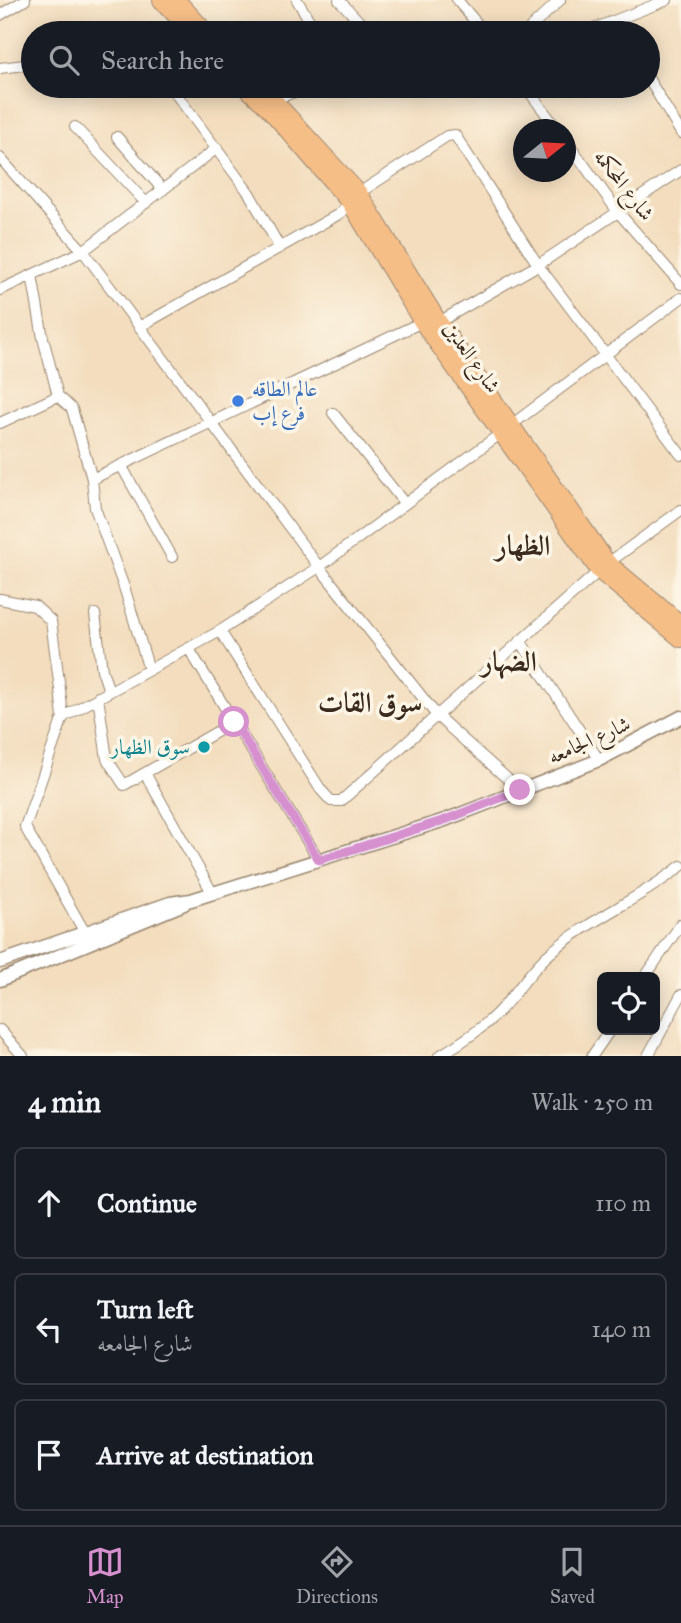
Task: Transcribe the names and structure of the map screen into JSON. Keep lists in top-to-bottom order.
{
  "streets": {
    "main road": ["شارع العدين"],
    "street": ["شارع المحكمه", "شارع الجامعه"]
  },
  "districts": ["الظهار", "الضهار", "سوق القات"],
  "places": ["عالم الطاقه فرع إب", "سوق الظهار"],
  "north": "right",
  "page": {
    "search": "Search here",
    "heading": ["4 min", "Walk · 250 m"],
    "list": [
      ["Continue", "110 m"],
      ["Turn left", "شارع الجامعه", "140 m"],
      "Arrive at destination"
    ],
    "nav": ["Map", "Directions", "Saved"]
  }
}
